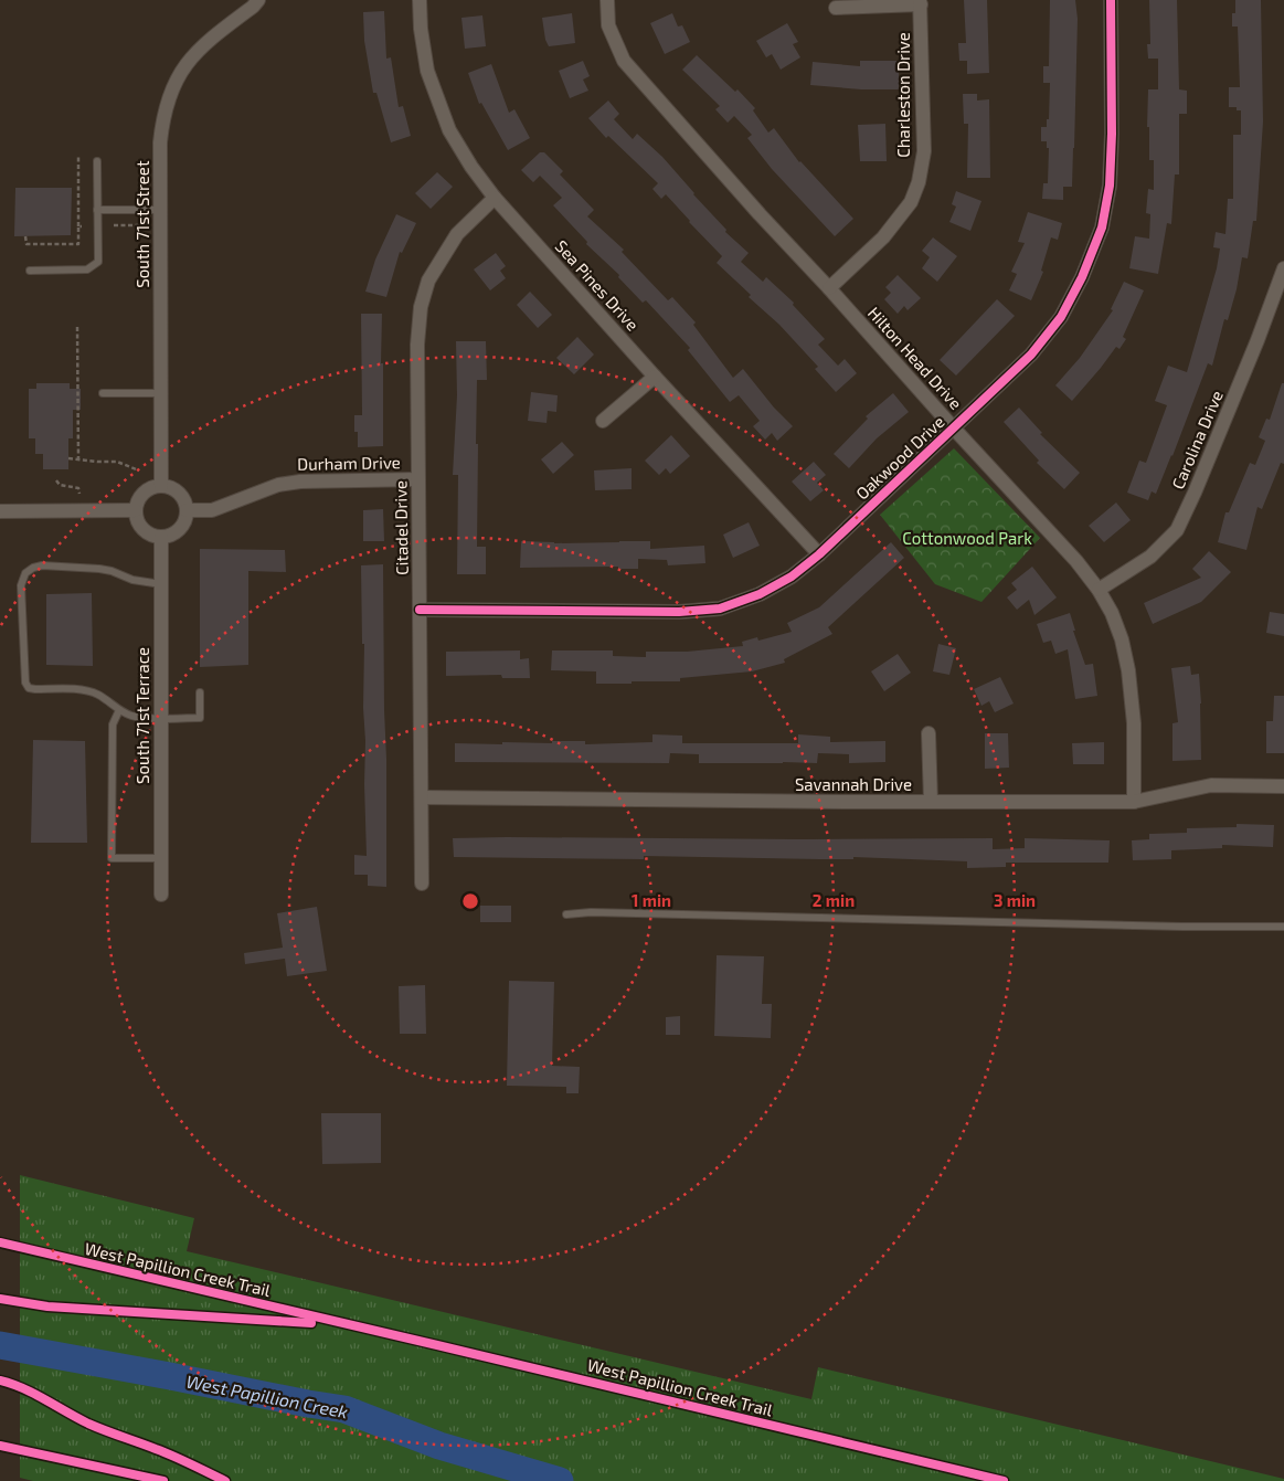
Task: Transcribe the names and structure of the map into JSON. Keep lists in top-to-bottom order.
{
  "streets": {
    "street": [
      "Charleston Drive",
      "South 71st Street",
      "Sea Pines Drive",
      "Hilton Head Drive",
      "Carolina Drive",
      "Oakwood Drive",
      "Durham Drive",
      "Citadel Drive",
      "South 71st Terrace",
      "Savannah Drive"
    ],
    "cycle path": ["West Papillion Creek Trail"]
  },
  "crossings": [
    ["Charleston Drive", "Hilton Head Drive"],
    ["South 71st Street", "Durham Drive"],
    ["South 71st Street", "South 71st Terrace"],
    ["Sea Pines Drive", "Oakwood Drive"],
    ["Sea Pines Drive", "Citadel Drive"],
    ["Hilton Head Drive", "Carolina Drive"],
    ["Hilton Head Drive", "Oakwood Drive"],
    ["Hilton Head Drive", "Savannah Drive"],
    ["Oakwood Drive", "Citadel Drive"],
    ["Durham Drive", "Citadel Drive"],
    ["Durham Drive", "South 71st Terrace"],
    ["Citadel Drive", "Savannah Drive"]
  ],
  "water": ["West Papillion Creek"],
  "parks": ["Cottonwood Park"],
  "rings": ["1 min", "2 min", "3 min"]
}
